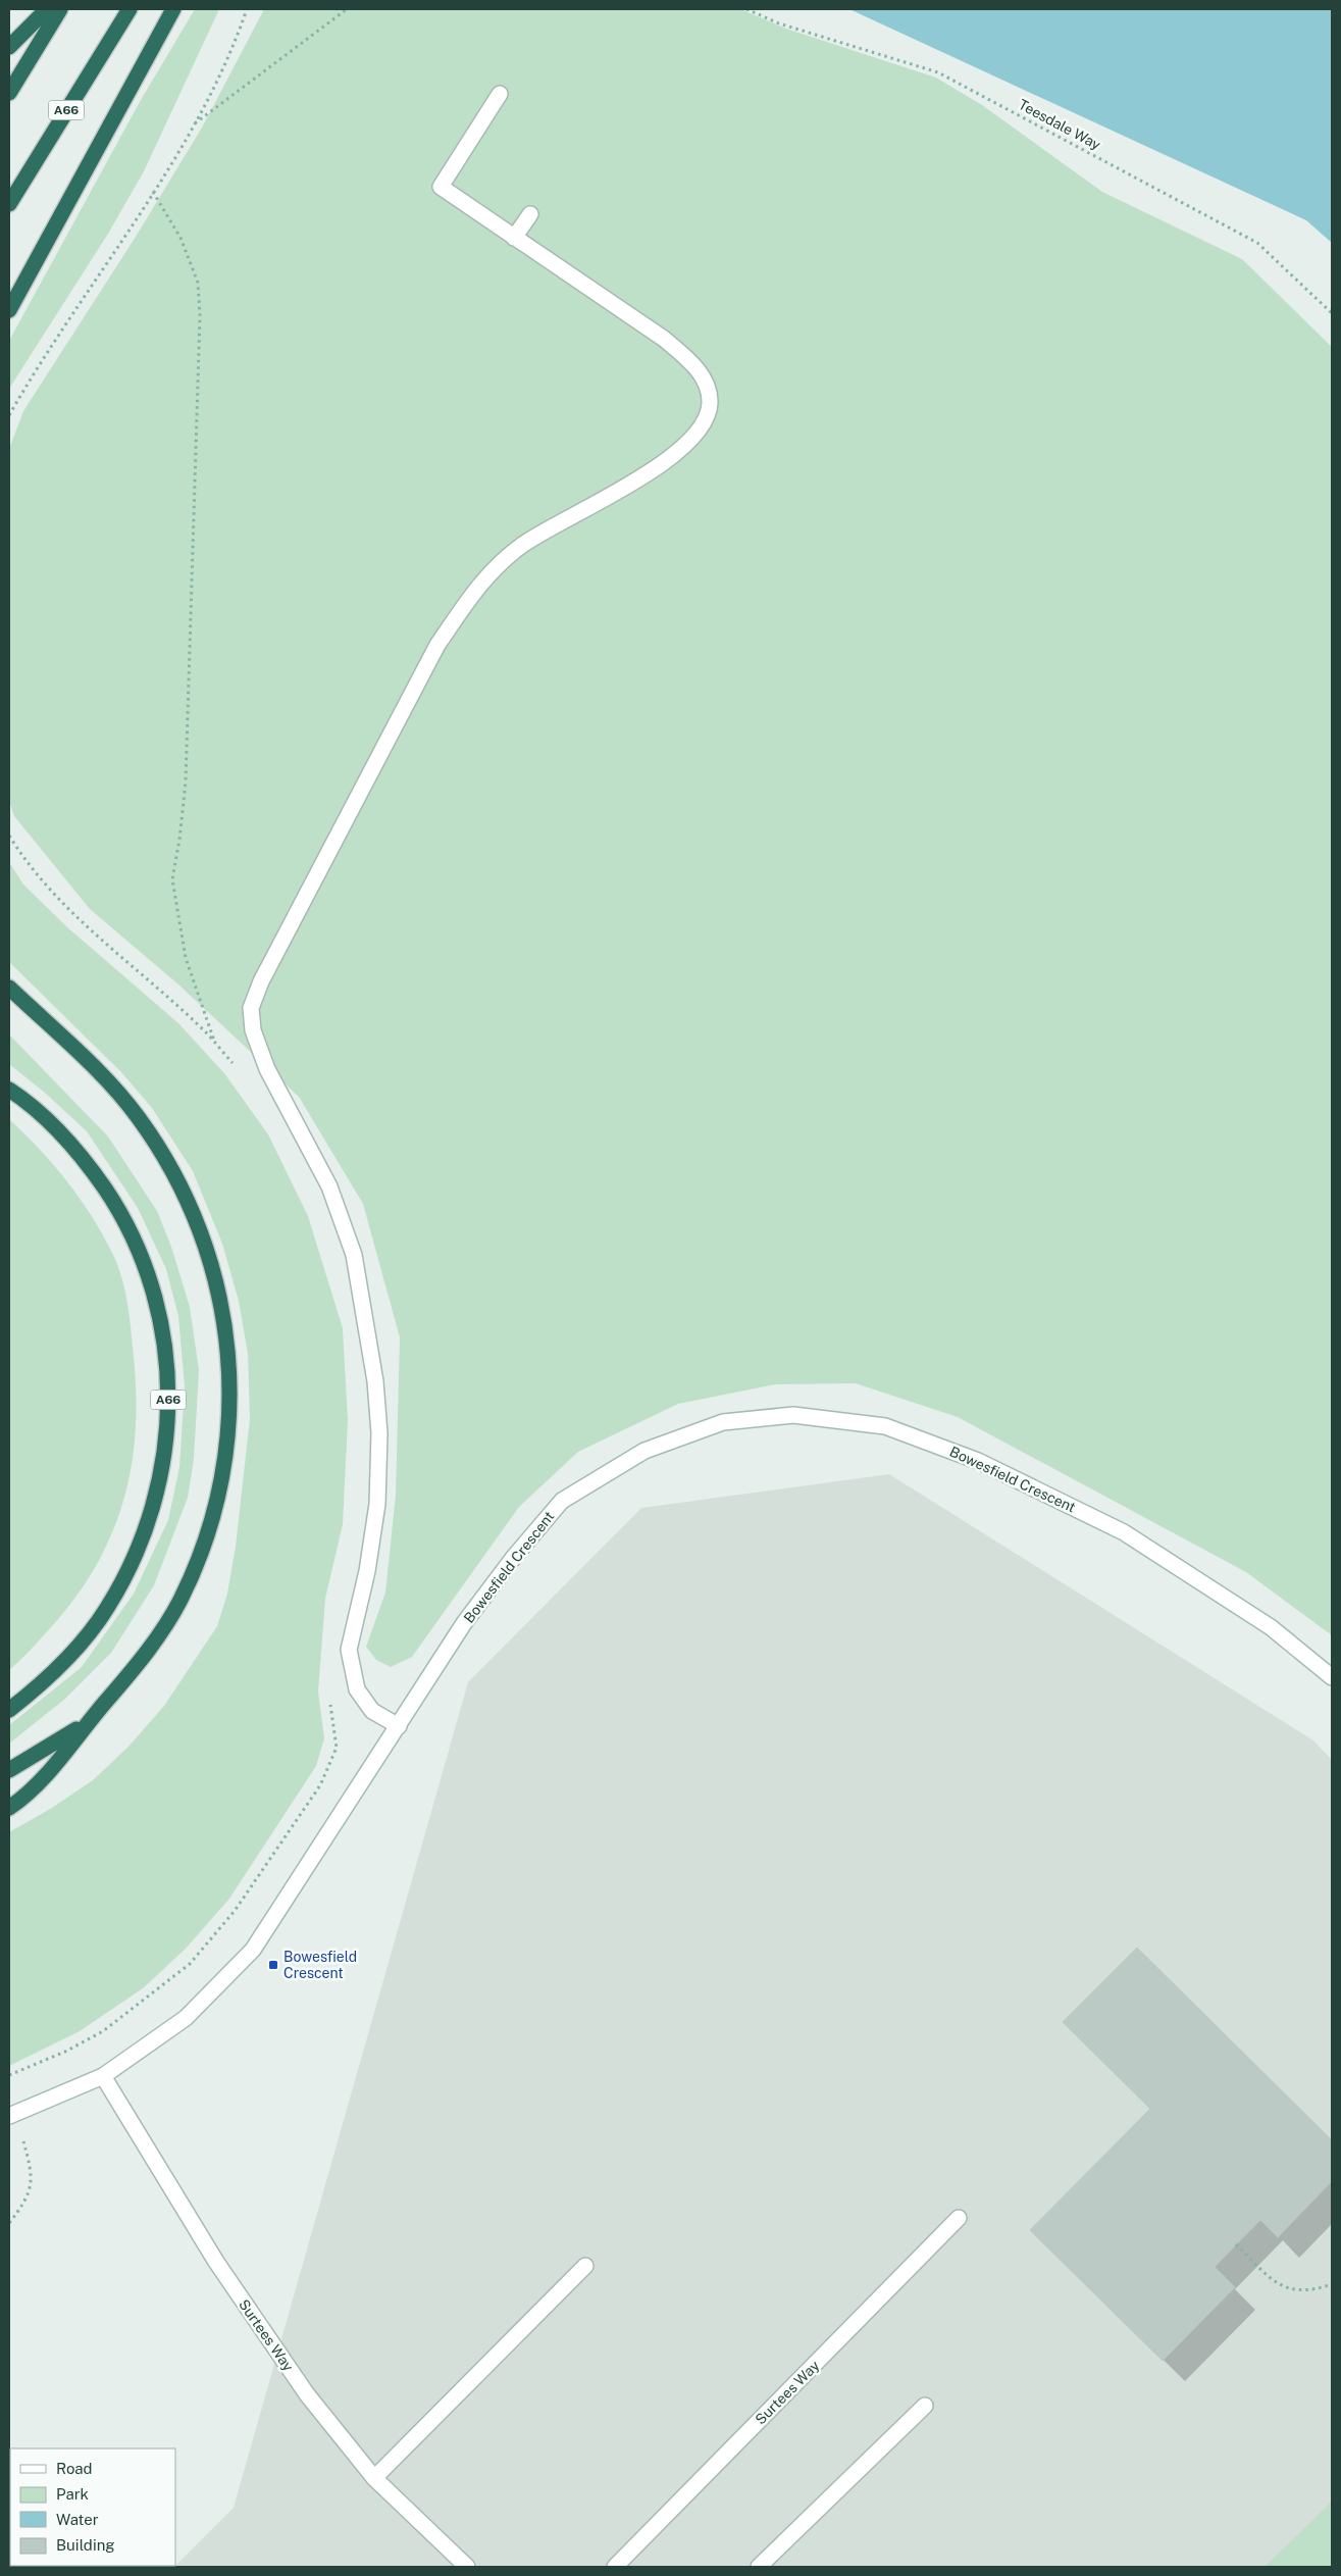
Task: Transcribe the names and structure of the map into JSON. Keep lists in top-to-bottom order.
{
  "streets": {
    "highway": ["A66"],
    "street": ["Bowesfield Crescent", "Surtees Way"],
    "path": ["Teesdale Way"]
  },
  "crossings": [
    ["Bowesfield Crescent", "Surtees Way"]
  ],
  "places": {
    "transit": ["Bowesfield Crescent"]
  },
  "legend": [
    "Road",
    "Park",
    "Water",
    "Building"
  ]
}
